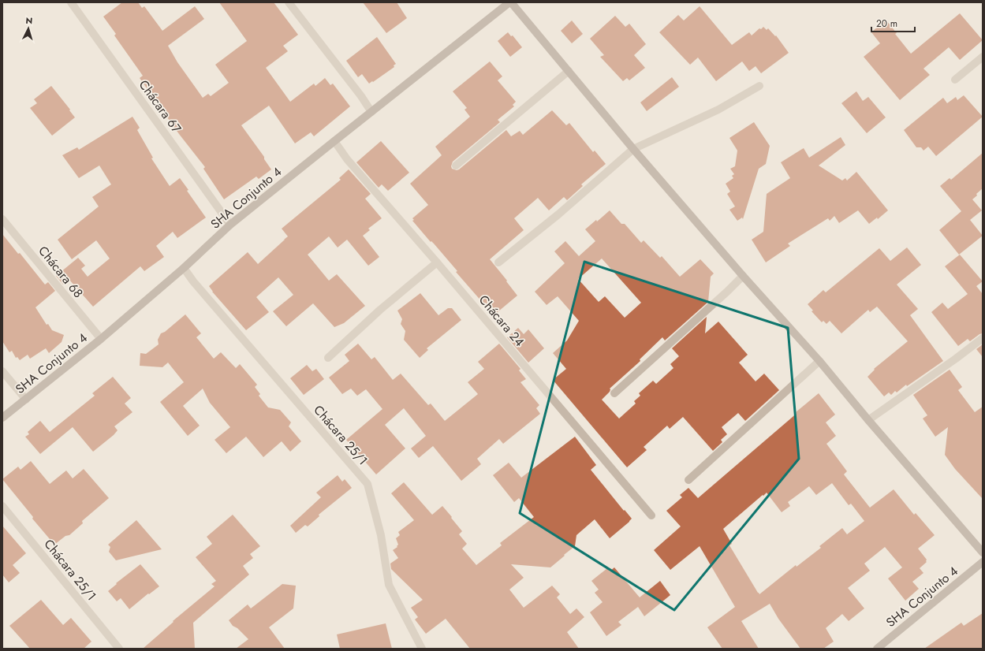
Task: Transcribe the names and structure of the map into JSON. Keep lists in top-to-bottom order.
{
  "streets": {
    "street": [
      "Chácara 67",
      "SHA Conjunto 4",
      "Chácara 68",
      "Chácara 24",
      "Chácara 25/1"
    ]
  },
  "crossings": [
    ["Chácara 67", "SHA Conjunto 4"],
    ["SHA Conjunto 4", "Chácara 68"],
    ["SHA Conjunto 4", "Chácara 24"],
    ["SHA Conjunto 4", "Chácara 25/1"]
  ],
  "scale_bar": "20 m",
  "north": "top"
}
